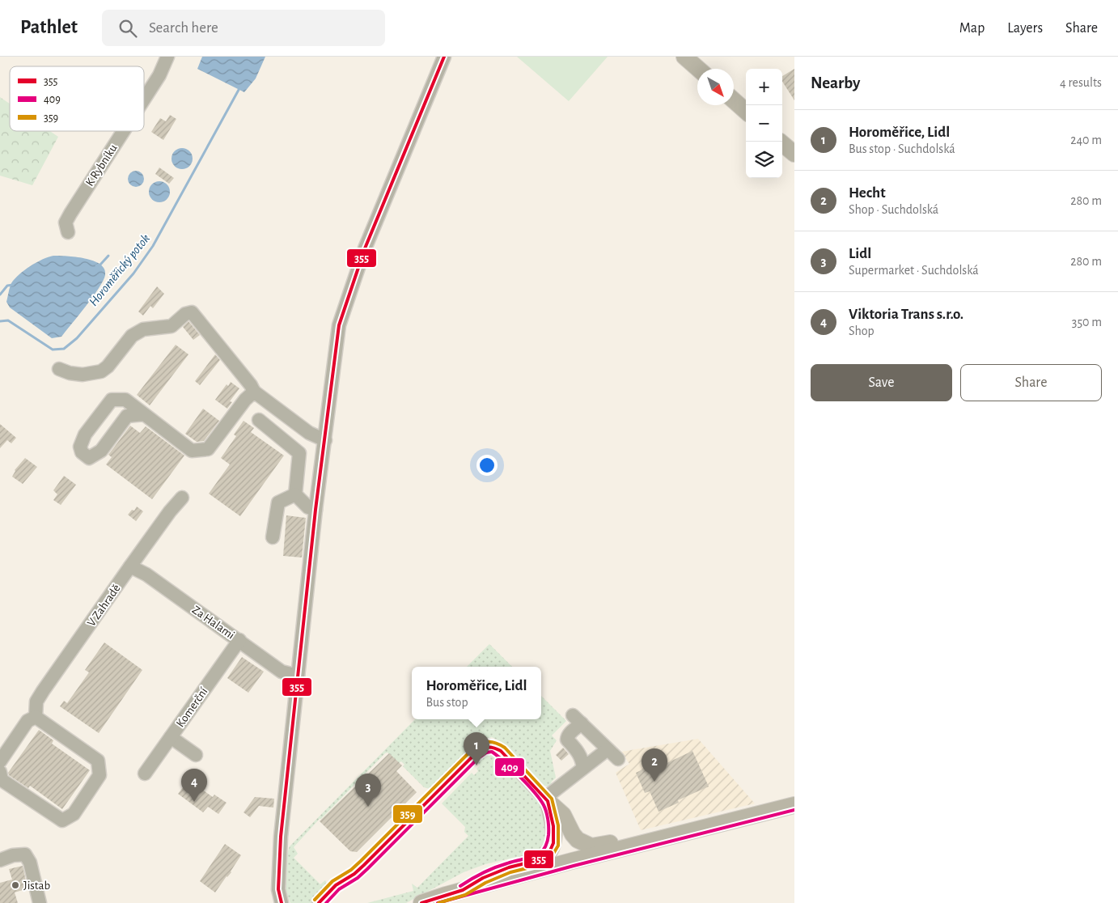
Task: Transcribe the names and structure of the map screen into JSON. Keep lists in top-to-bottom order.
{
  "streets": {
    "street": [
      "K Rybníku",
      "V Zahradě",
      "Za Halami",
      "Komerční"
    ]
  },
  "crossings": [
    ["V Zahradě", "Za Halami"],
    ["Za Halami", "Komerční"]
  ],
  "water": ["Horoměřický potok"],
  "places": ["Jistab"],
  "lines": ["transit line 355", "transit line 359", "transit line 409"],
  "legend": ["355", "409", "359"],
  "north": "bottom right",
  "page": {
    "header": "Pathlet",
    "search": "Search here",
    "nav": ["Map", "Layers", "Share"],
    "heading": ["Nearby", "4 results"],
    "map_buttons": ["+", "−"],
    "list": [
      {
        "mark": "1",
        "name": "Horoměřice, Lidl",
        "note": "Bus stop · Suchdolská",
        "value": "240 m"
      },
      {
        "mark": "2",
        "name": "Hecht",
        "note": "Shop · Suchdolská",
        "value": "280 m"
      },
      {
        "mark": "3",
        "name": "Lidl",
        "note": "Supermarket · Suchdolská",
        "value": "280 m"
      },
      {
        "mark": "4",
        "name": "Viktoria Trans s.r.o.",
        "note": "Shop",
        "value": "350 m"
      }
    ],
    "buttons": ["Save", "Share"],
    "popup": ["Horoměřice, Lidl", "Bus stop"],
    "pins": [
      "1",
      "2",
      "4",
      "3"
    ]
  }
}
